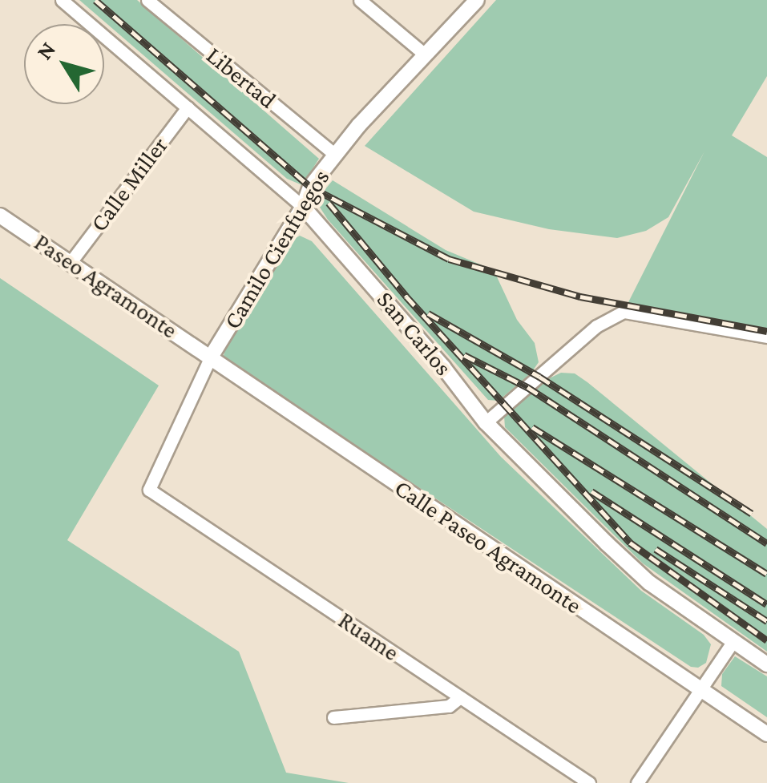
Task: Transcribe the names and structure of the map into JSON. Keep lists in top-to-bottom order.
{
  "streets": {
    "street": [
      "Libertad",
      "Calle Miller",
      "Camilo Cienfuegos",
      "Paseo Agramonte",
      "San Carlos",
      "Calle Paseo Agramonte",
      "Ruame"
    ]
  },
  "crossings": [
    ["Libertad", "Camilo Cienfuegos"],
    ["Calle Miller", "Paseo Agramonte"],
    ["Calle Miller", "San Carlos"],
    ["Camilo Cienfuegos", "Paseo Agramonte"],
    ["Camilo Cienfuegos", "San Carlos"],
    ["Camilo Cienfuegos", "Calle Paseo Agramonte"],
    ["Camilo Cienfuegos", "Ruame"],
    ["Paseo Agramonte", "Calle Paseo Agramonte"]
  ],
  "north": "top left"
}
